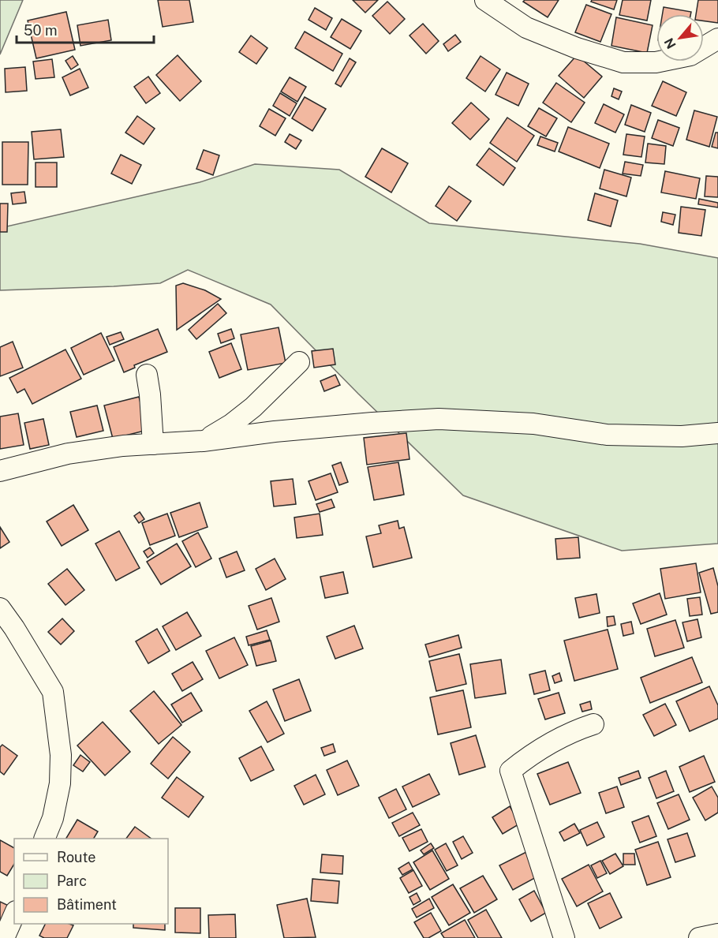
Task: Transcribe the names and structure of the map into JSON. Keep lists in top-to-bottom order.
{
  "legend": ["Route", "Parc", "Bâtiment"],
  "scale_bar": "50 m",
  "north": "bottom left"
}
